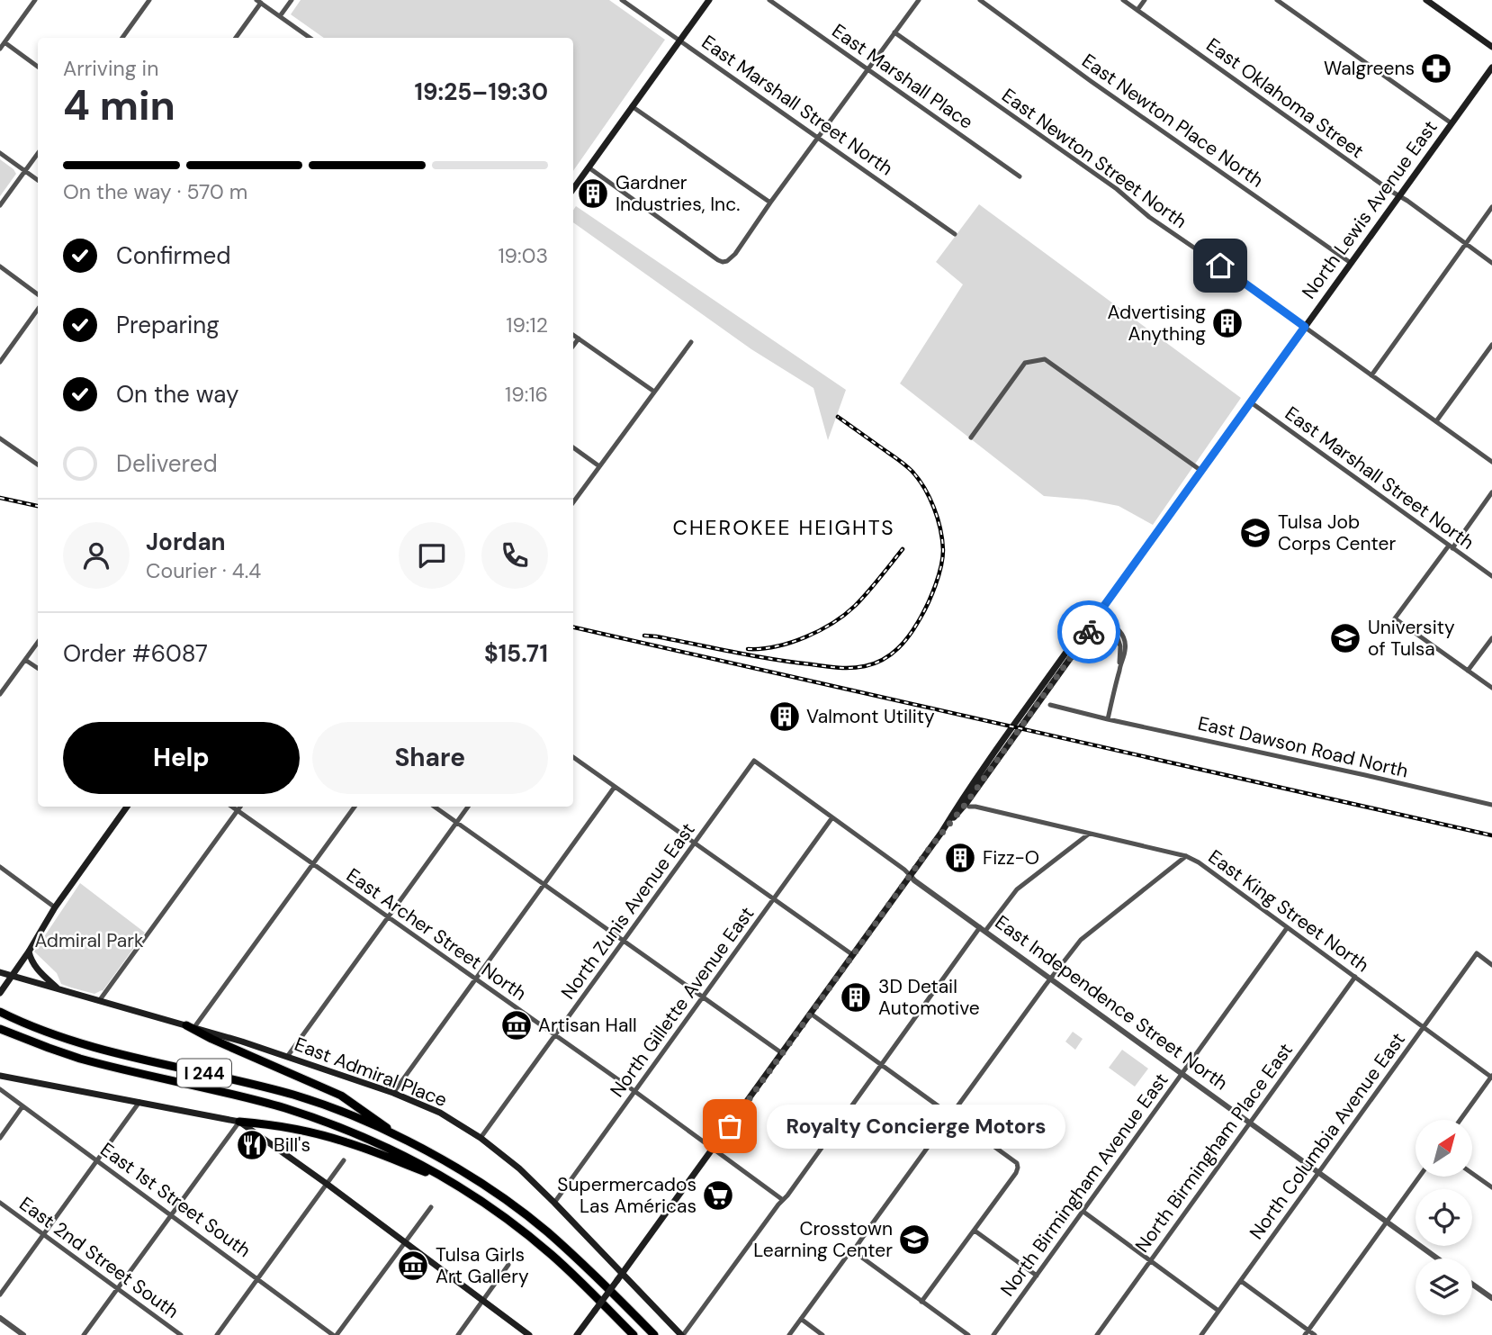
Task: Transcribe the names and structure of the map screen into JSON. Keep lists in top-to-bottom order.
{
  "streets": {
    "highway": ["I 244"],
    "main road": ["North Lewis Avenue East", "East Admiral Place"],
    "street": [
      "East Marshall Place",
      "East Oklahoma Street",
      "East Marshall Street North",
      "East Newton Place North",
      "East Newton Street North",
      "East Dawson Road North",
      "North Zunis Avenue East",
      "East King Street North",
      "East Archer Street North",
      "North Gillette Avenue East",
      "East Independence Street North",
      "North Columbia Avenue East",
      "North Birmingham Place East",
      "North Birmingham Avenue East",
      "East 1st Street South",
      "East 2nd Street South"
    ]
  },
  "crossings": [
    ["East Oklahoma Street", "North Lewis Avenue East"],
    ["East Marshall Street North", "North Lewis Avenue East"],
    ["East Newton Place North", "North Lewis Avenue East"],
    ["East Newton Street North", "North Lewis Avenue East"],
    ["North Lewis Avenue East", "East Archer Street North"],
    ["North Lewis Avenue East", "East Independence Street North"],
    ["North Lewis Avenue East", "East Admiral Place"],
    ["North Zunis Avenue East", "East Archer Street North"],
    ["North Zunis Avenue East", "East Independence Street North"],
    ["North Zunis Avenue East", "East Admiral Place"],
    ["East King Street North", "North Columbia Avenue East"],
    ["East King Street North", "North Birmingham Place East"],
    ["East King Street North", "North Birmingham Avenue East"],
    ["East Archer Street North", "North Gillette Avenue East"],
    ["North Gillette Avenue East", "East Independence Street North"],
    ["North Gillette Avenue East", "East Admiral Place"],
    ["East Independence Street North", "North Columbia Avenue East"],
    ["East Independence Street North", "North Birmingham Place East"],
    ["East Independence Street North", "North Birmingham Avenue East"]
  ],
  "districts": ["CHEROKEE HEIGHTS"],
  "parks": ["Admiral Park"],
  "places": {
    "pharmacy": ["Walgreens"],
    "building": [
      "Gardner Industries, Inc.",
      "Advertising Anything",
      "Valmont Utility",
      "Fizz-O",
      "3D Detail Automotive"
    ],
    "school or university": ["Tulsa Job Corps Center", "University of Tulsa", "Crosstown Learning Center"],
    "museum": ["Artisan Hall", "Tulsa Girls Art Gallery"],
    "other": ["Royalty Concierge Motors"],
    "restaurant": ["Bill's"],
    "supermarket": ["Supermercados Las Américas"]
  },
  "north": "top right",
  "page": {
    "heading": ["4 min", "Arriving in", "19:25–19:30"],
    "panel": [
      "Jordan",
      "Courier · 4.4",
      "Order #6087",
      "$15.71"
    ],
    "bar": "On the way · 570 m",
    "list": [
      ["Confirmed", "19:03"],
      ["Preparing", "19:12"],
      ["On the way", "19:16"],
      "Delivered"
    ],
    "buttons": ["Help", "Share"],
    "bubble": "Royalty Concierge Motors"
  }
}
